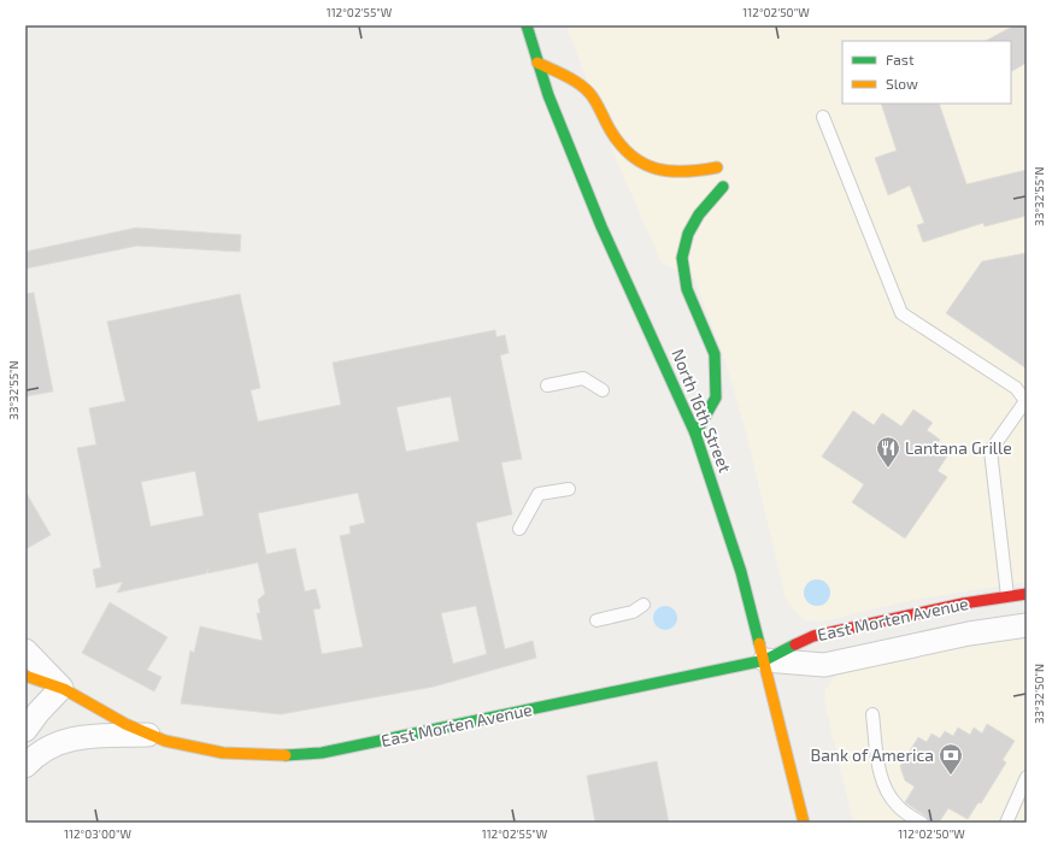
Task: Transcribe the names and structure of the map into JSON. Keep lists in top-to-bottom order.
{
  "streets": {
    "main road": ["North 16th Street", "East Morten Avenue"]
  },
  "crossings": [
    ["North 16th Street", "East Morten Avenue"]
  ],
  "places": {
    "restaurant": ["Lantana Grille"],
    "bank": ["Bank of America"]
  },
  "legend": ["Fast", "Slow"],
  "coordinates": [
    "112°02'55\"W",
    "112°02'50\"W",
    "33°32'55\"N",
    "33°32'50\"N",
    "112°03'00\"W"
  ]
}
